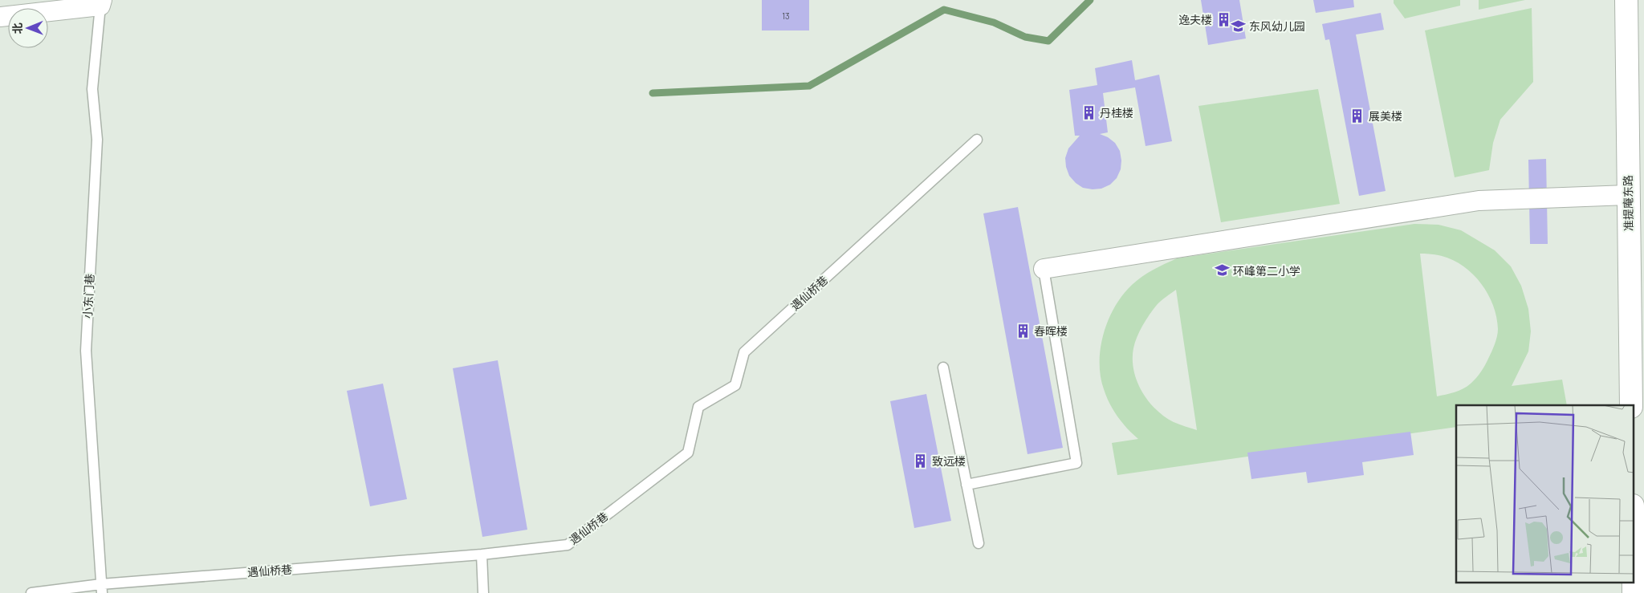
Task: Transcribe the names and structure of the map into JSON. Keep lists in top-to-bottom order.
{
  "streets": {
    "main road": ["准提庵东路"],
    "lane": ["遇仙桥巷", "小东门巷"]
  },
  "crossings": [
    ["遇仙桥巷", "小东门巷"]
  ],
  "places": {
    "building": [
      "逸夫楼",
      "丹桂楼",
      "展美楼",
      "春晖楼",
      "致远楼"
    ],
    "school or university": ["东风幼儿园", "环峰第二小学"]
  },
  "house_numbers": ["13"],
  "north": "left"
}
